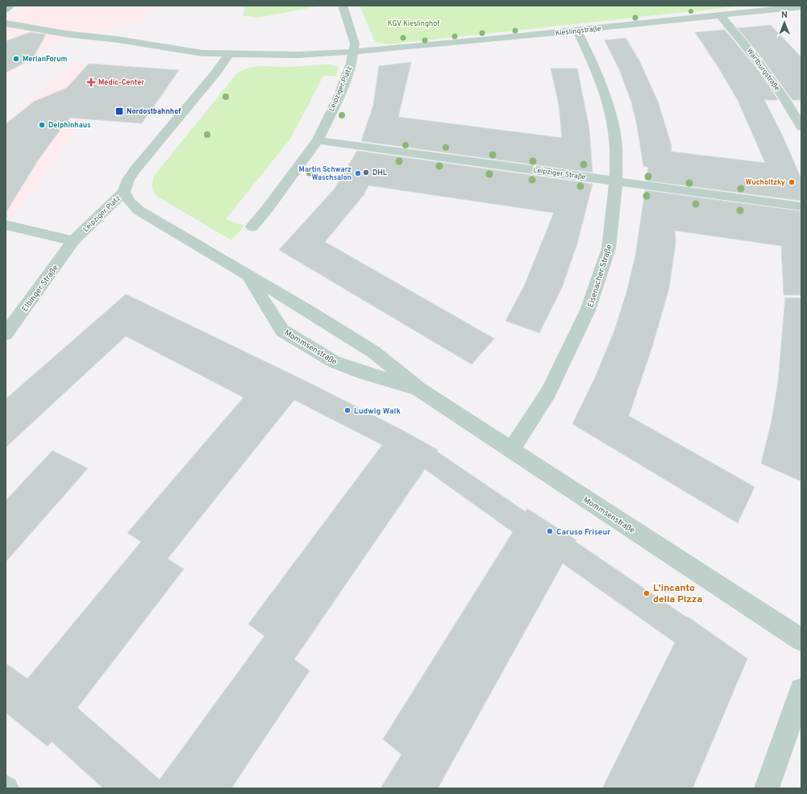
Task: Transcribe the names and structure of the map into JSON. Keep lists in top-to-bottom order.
{
  "streets": {
    "street": [
      "Kieslingstraße",
      "Wartburgstraße",
      "Leipziger Platz",
      "Leipziger Straße",
      "Eisenacher Straße",
      "Elbinger Straße",
      "Mommsenstraße"
    ]
  },
  "crossings": [
    ["Kieslingstraße", "Wartburgstraße"],
    ["Kieslingstraße", "Leipziger Platz"],
    ["Kieslingstraße", "Eisenacher Straße"],
    ["Leipziger Platz", "Leipziger Straße"],
    ["Leipziger Platz", "Elbinger Straße"],
    ["Leipziger Platz", "Mommsenstraße"],
    ["Leipziger Straße", "Eisenacher Straße"],
    ["Eisenacher Straße", "Mommsenstraße"]
  ],
  "parks": ["KGV Kieslinghof"],
  "places": {
    "other": [
      "MerianForum",
      "Delphinhaus",
      "DHL",
      "Martin Schwarz Waschsalon",
      "Wucholtzky",
      "Ludwig Walk",
      "Caruso Friseur",
      "L'incanto della Pizza"
    ],
    "health": ["Medic-Center"],
    "transit": ["Nordostbahnhof"]
  },
  "north": "top"
}
